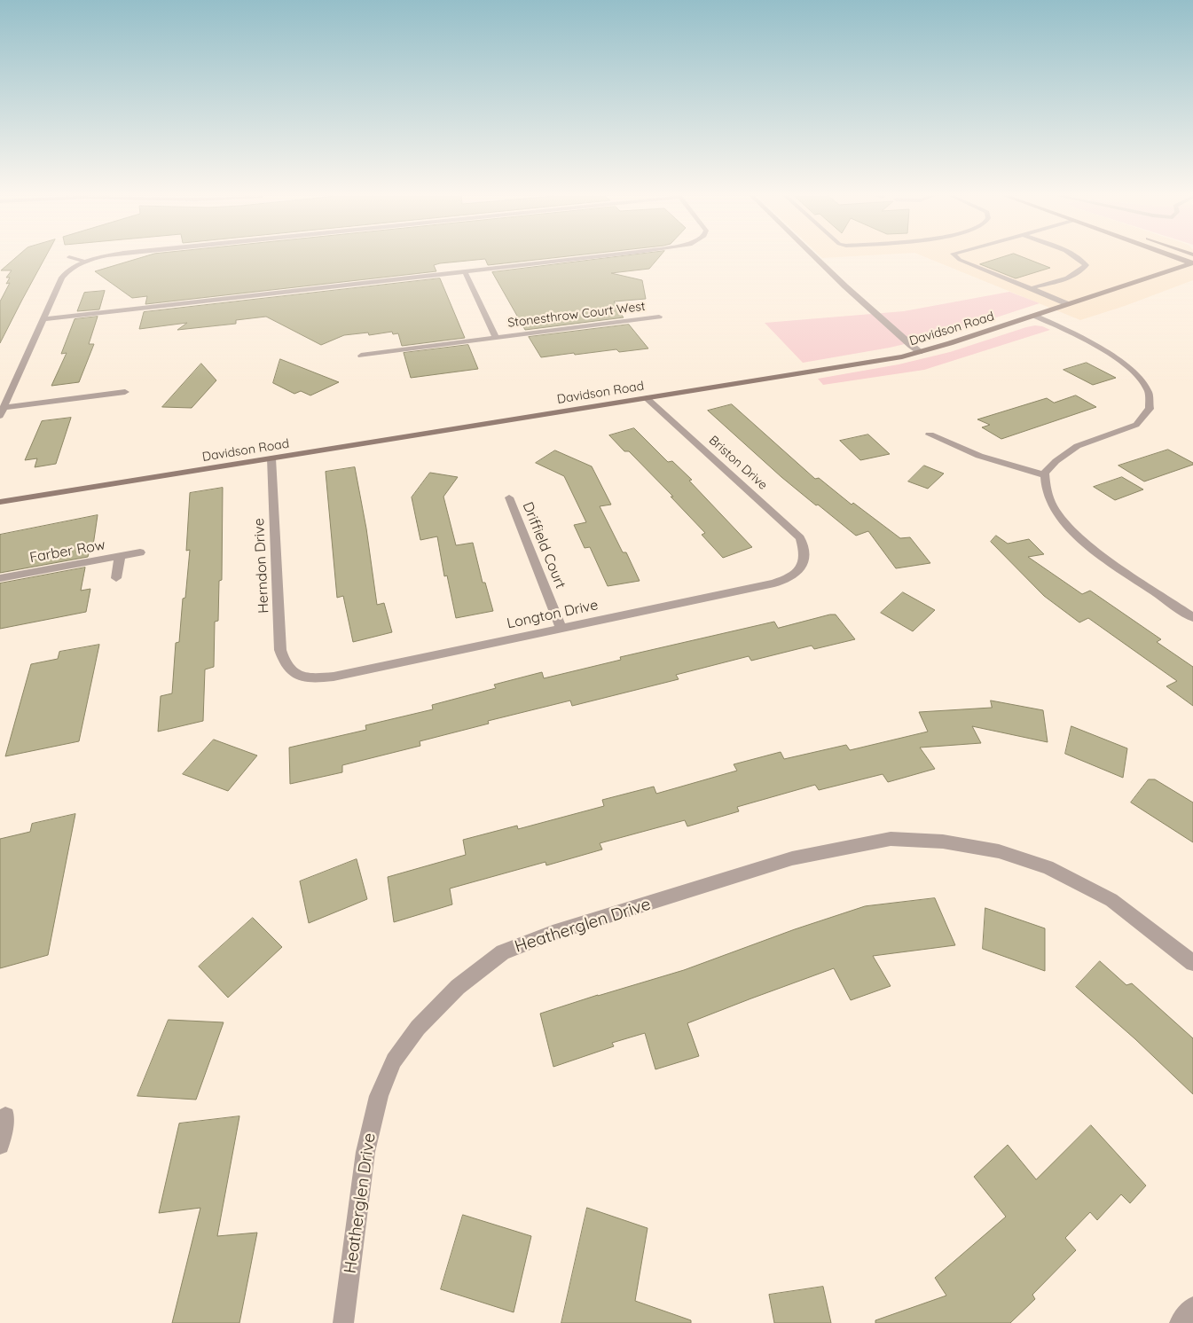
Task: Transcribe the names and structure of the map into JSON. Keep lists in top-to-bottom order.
{
  "streets": {
    "main road": ["Davidson Road"],
    "street": [
      "Stonesthrow Court West",
      "Briston Drive",
      "Driffield Court",
      "Farber Row",
      "Herndon Drive",
      "Longton Drive",
      "Heatherglen Drive"
    ]
  },
  "crossings": [
    ["Davidson Road", "Briston Drive"],
    ["Davidson Road", "Herndon Drive"],
    ["Briston Drive", "Longton Drive"],
    ["Driffield Court", "Longton Drive"],
    ["Herndon Drive", "Longton Drive"]
  ]
}
